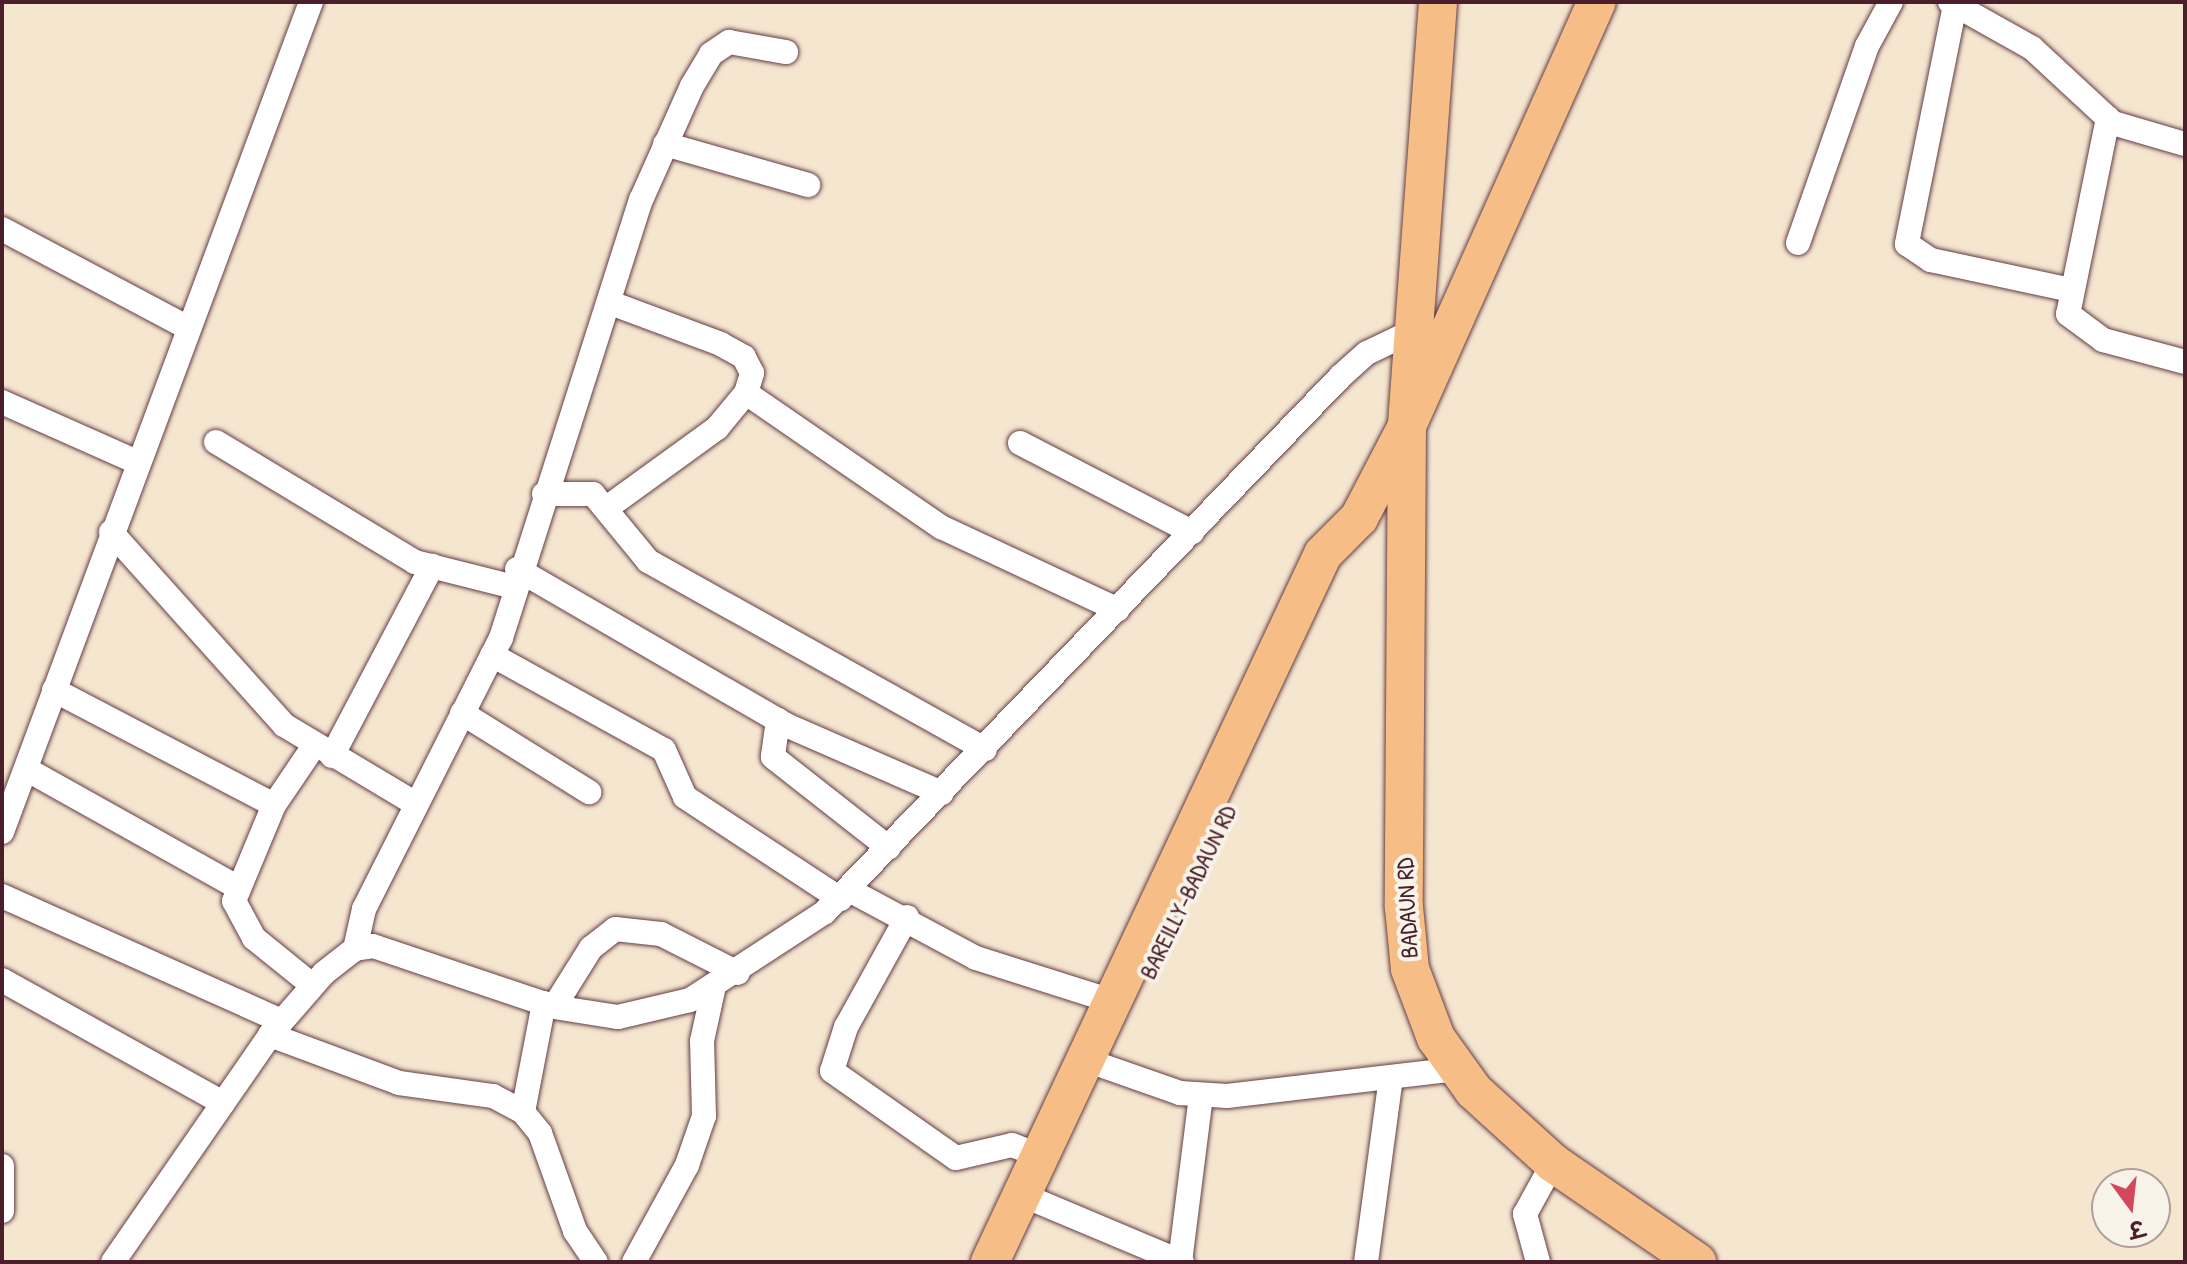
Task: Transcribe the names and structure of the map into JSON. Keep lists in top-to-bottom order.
{
  "streets": {
    "main road": ["BAREILLY-BADAUN RD", "BADAUN RD"]
  },
  "north": "bottom"
}
